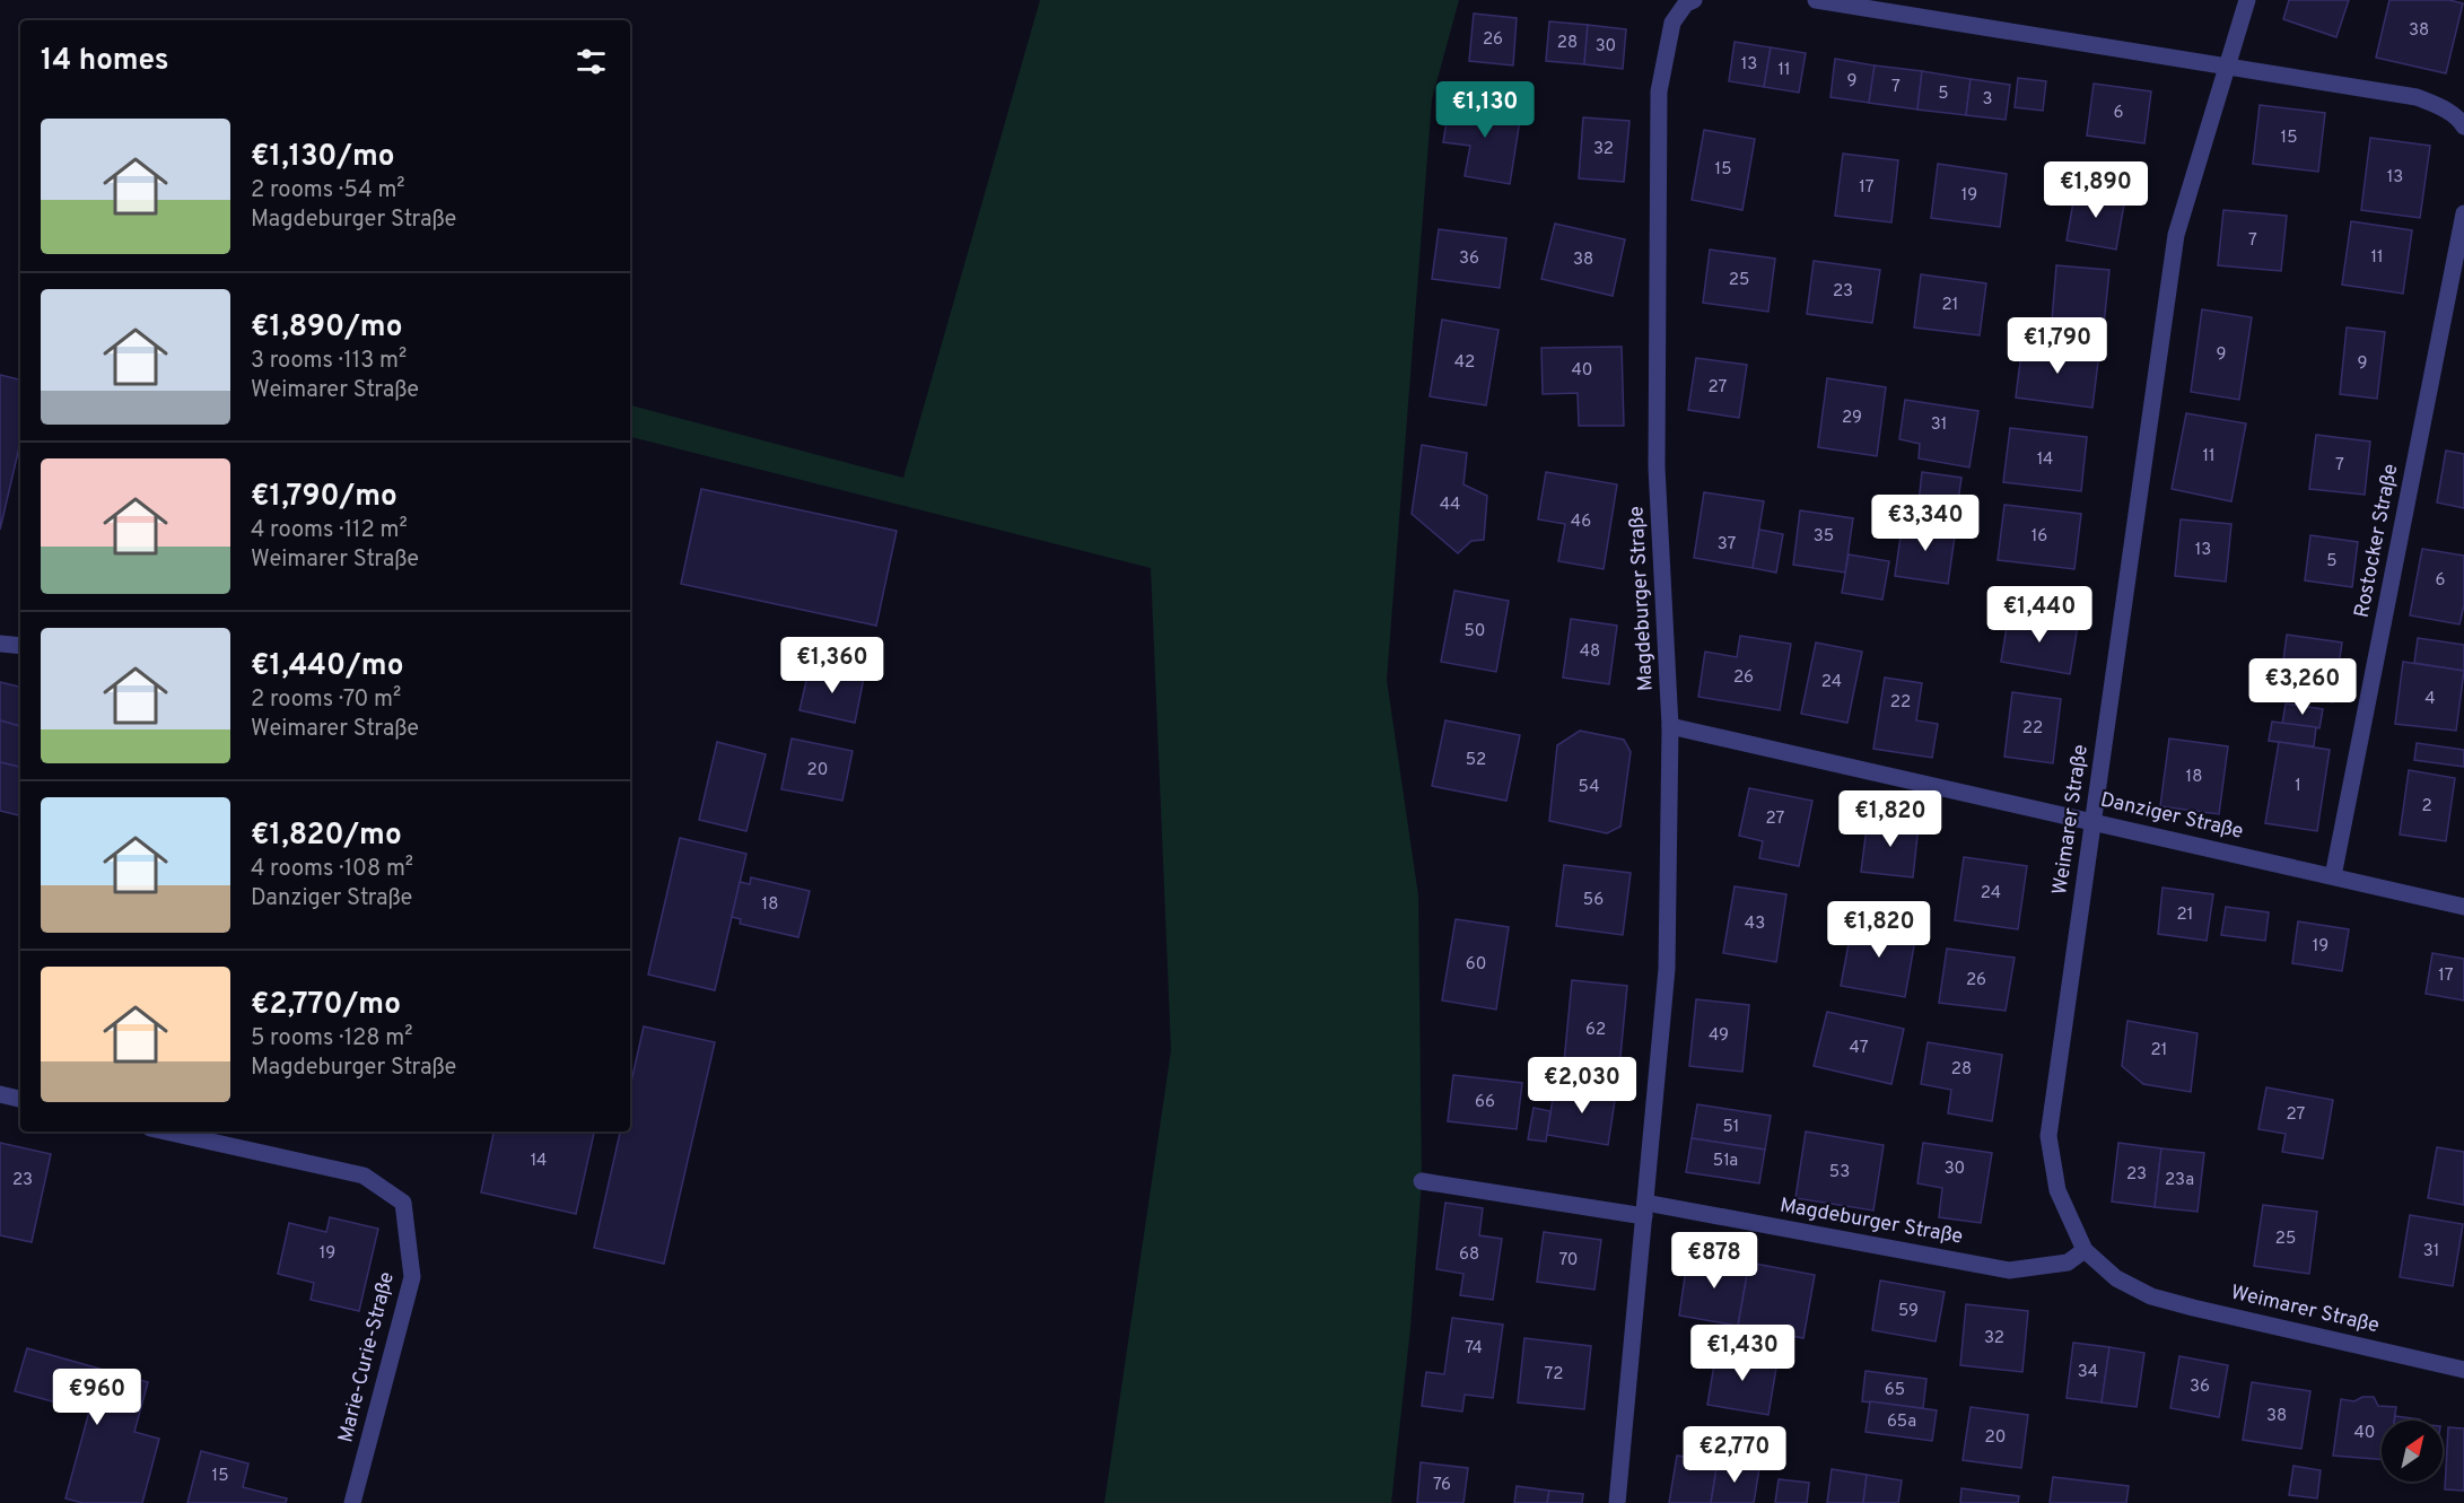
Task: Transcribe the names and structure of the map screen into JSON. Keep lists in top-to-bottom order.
{
  "streets": {
    "street": [
      "Rostocker Straße",
      "Magdeburger Straße",
      "Danziger Straße",
      "Weimarer Straße",
      "Marie-Curie-Straße"
    ]
  },
  "crossings": [
    ["Rostocker Straße", "Danziger Straße"],
    ["Magdeburger Straße", "Danziger Straße"],
    ["Magdeburger Straße", "Weimarer Straße"],
    ["Danziger Straße", "Weimarer Straße"]
  ],
  "house_numbers": [
    "38",
    "26",
    "28",
    "30",
    "13",
    "11",
    "9",
    "7",
    "5",
    "3",
    "6",
    "15",
    "32",
    "15",
    "13",
    "17",
    "19",
    "7",
    "11",
    "36",
    "38",
    "25",
    "23",
    "21",
    "9",
    "42",
    "9",
    "40",
    "27",
    "29",
    "31",
    "11",
    "14",
    "7",
    "44",
    "46",
    "35",
    "16",
    "37",
    "13",
    "5",
    "6",
    "50",
    "48",
    "26",
    "24",
    "4",
    "22",
    "22",
    "52",
    "20",
    "18",
    "1",
    "54",
    "2",
    "27",
    "24",
    "56",
    "18",
    "21",
    "43",
    "19",
    "60",
    "17",
    "26",
    "62",
    "49",
    "47",
    "21",
    "28",
    "66",
    "27",
    "51",
    "14",
    "51a",
    "30",
    "53",
    "23",
    "23",
    "23a",
    "25",
    "31",
    "19",
    "68",
    "70",
    "59",
    "32",
    "74",
    "34",
    "72",
    "36",
    "65",
    "38",
    "65a",
    "40",
    "20",
    "15",
    "76"
  ],
  "north": "top right",
  "page": {
    "heading": "14 homes",
    "price": [
      "€1,130",
      "€1,890",
      "€1,790",
      "€3,340",
      "€1,440",
      "€1,360",
      "€3,260",
      "€1,820",
      "€1,820",
      "€2,030",
      "€878",
      "€1,430",
      "€960",
      "€2,770"
    ],
    "list": [
      {
        "name": "€1,130/mo",
        "note": "2 rooms · 54 m² · Magdeburger Straße"
      },
      {
        "name": "€1,890/mo",
        "note": "3 rooms · 113 m² · Weimarer Straße"
      },
      {
        "name": "€1,790/mo",
        "note": "4 rooms · 112 m² · Weimarer Straße"
      },
      {
        "name": "€1,440/mo",
        "note": "2 rooms · 70 m² · Weimarer Straße"
      },
      {
        "name": "€1,820/mo",
        "note": "4 rooms · 108 m² · Danziger Straße"
      },
      {
        "name": "€2,770/mo",
        "note": "5 rooms · 128 m² · Magdeburger Straße"
      }
    ]
  }
}
